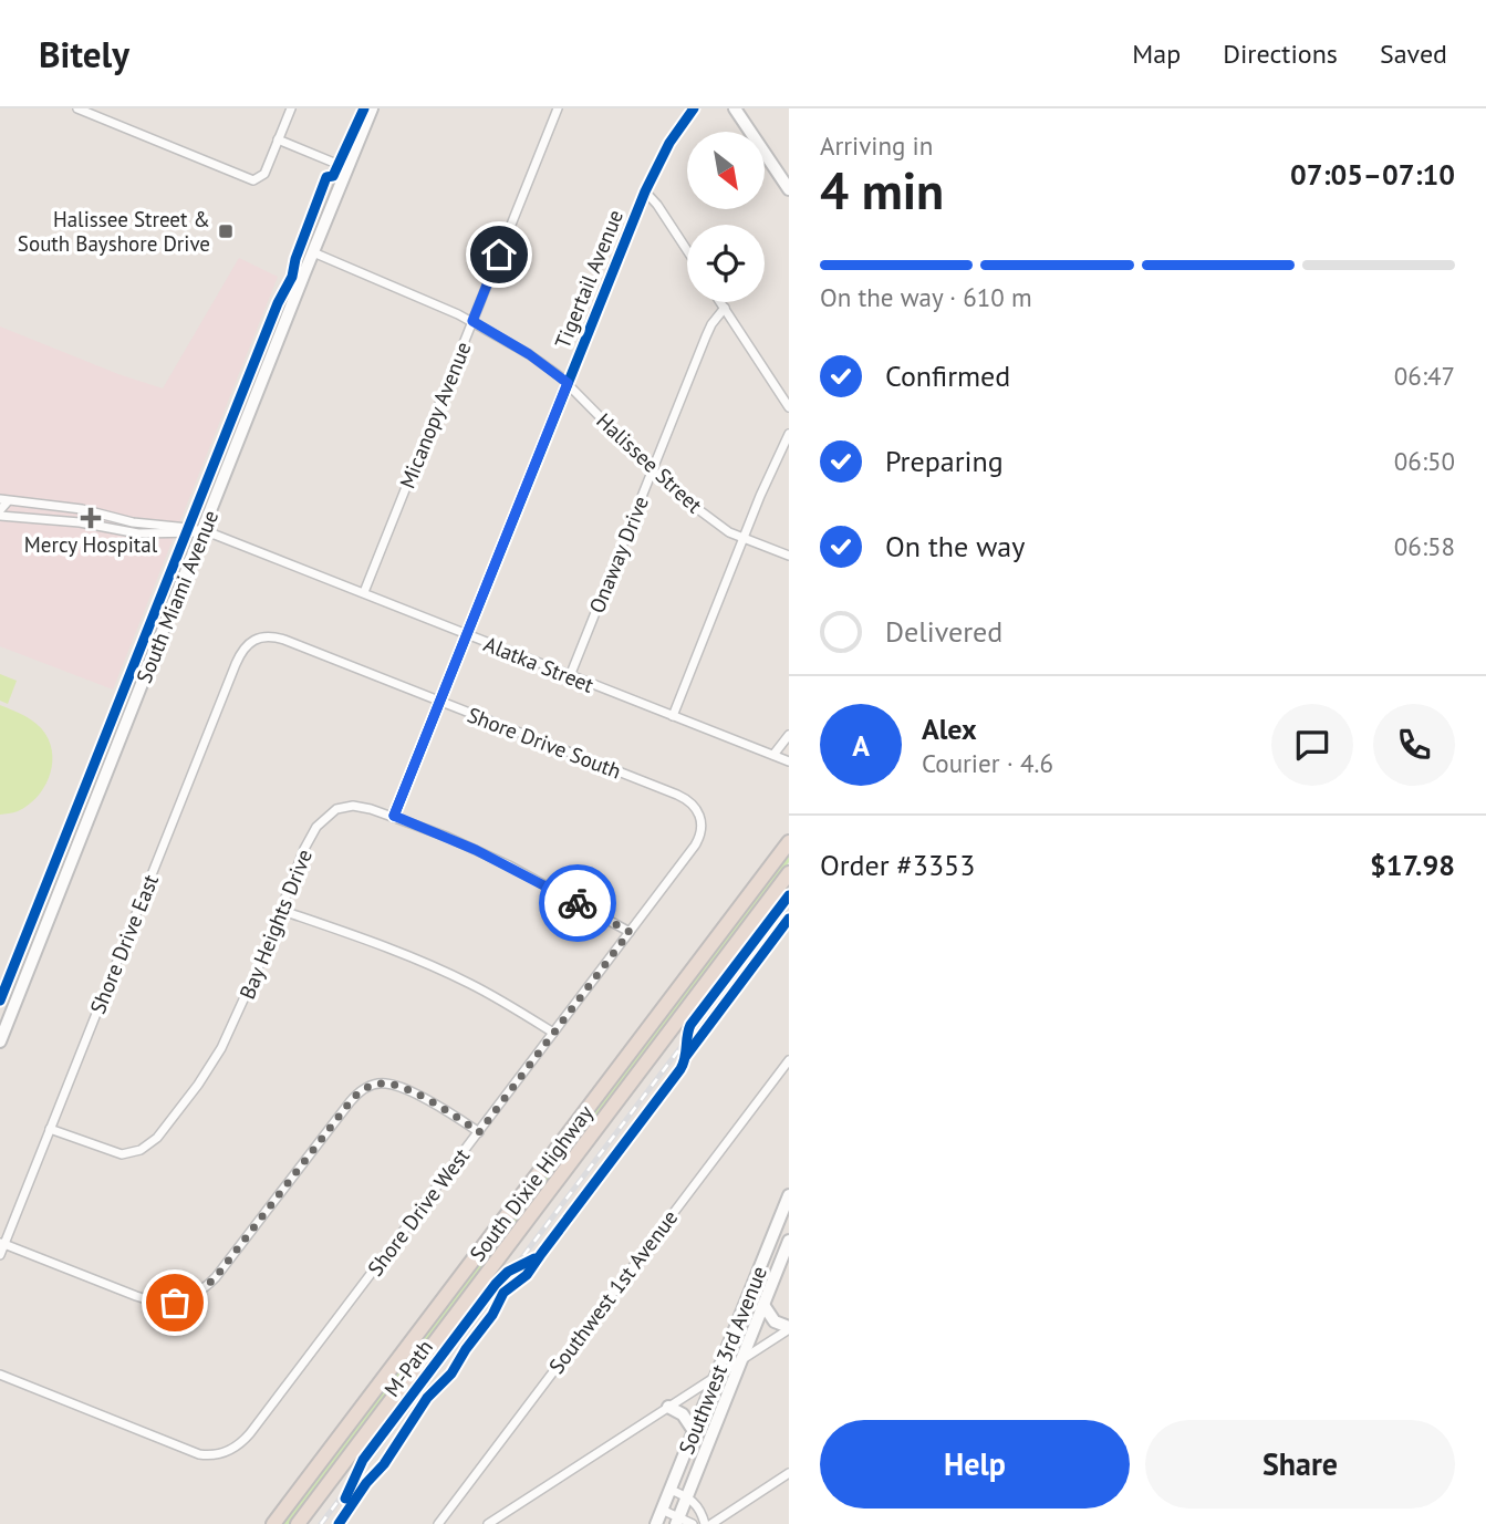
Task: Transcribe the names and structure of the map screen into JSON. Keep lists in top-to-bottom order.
{
  "streets": {
    "highway": ["South Dixie Highway"],
    "main road": ["South Miami Avenue", "Southwest 3rd Avenue"],
    "street": [
      "Tigertail Avenue",
      "Micanopy Avenue",
      "Halissee Street",
      "Onaway Drive",
      "Alatka Street",
      "Shore Drive South",
      "Bay Heights Drive",
      "Shore Drive East",
      "Shore Drive West",
      "Southwest 1st Avenue"
    ],
    "cycle path": ["M-Path"]
  },
  "crossings": [
    ["Tigertail Avenue", "Halissee Street"],
    ["Tigertail Avenue", "Alatka Street"],
    ["Tigertail Avenue", "Shore Drive South"],
    ["Tigertail Avenue", "Bay Heights Drive"],
    ["Micanopy Avenue", "Halissee Street"],
    ["Micanopy Avenue", "Alatka Street"],
    ["Halissee Street", "Onaway Drive"],
    ["Halissee Street", "South Miami Avenue"],
    ["Onaway Drive", "Alatka Street"],
    ["South Miami Avenue", "Alatka Street"],
    ["Shore Drive South", "Shore Drive East"],
    ["Shore Drive South", "Shore Drive West"],
    ["Bay Heights Drive", "Shore Drive East"],
    ["Bay Heights Drive", "Shore Drive West"]
  ],
  "places": {
    "transit": ["Halissee Street & South Bayshore Drive"],
    "health": ["Mercy Hospital"]
  },
  "north": "bottom right",
  "page": {
    "header": "Bitely",
    "nav": ["Map", "Directions", "Saved"],
    "heading": ["4 min", "Arriving in", "07:05–07:10"],
    "panel": [
      "Alex",
      "Courier · 4.6",
      "Order #3353",
      "$17.98"
    ],
    "bar": "On the way · 610 m",
    "list": [
      ["Confirmed", "06:47"],
      ["Preparing", "06:50"],
      ["On the way", "06:58"],
      "Delivered"
    ],
    "round": "A",
    "buttons": ["Help", "Share"]
  }
}
